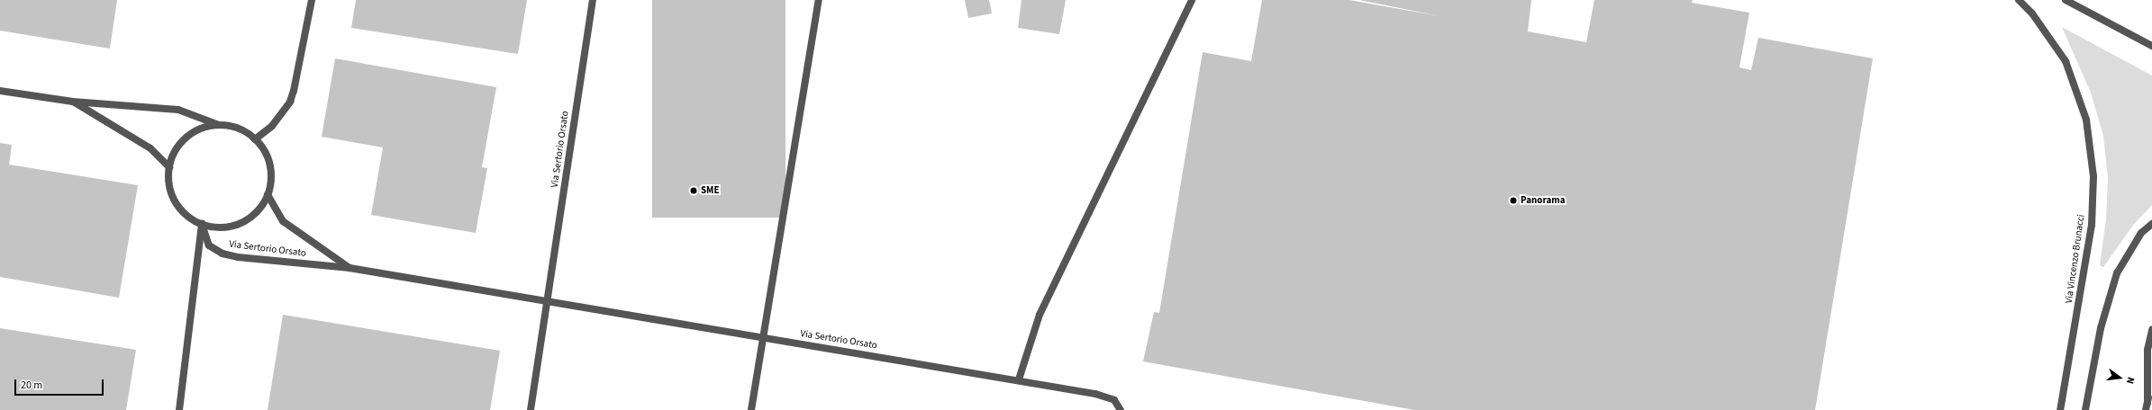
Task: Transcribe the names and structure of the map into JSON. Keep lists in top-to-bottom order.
{
  "streets": {
    "street": ["Via Sertorio Orsato", "Via Vincenzo Brunacci"]
  },
  "places": ["SME", "Panorama"],
  "scale_bar": "20 m",
  "north": "right"
}
